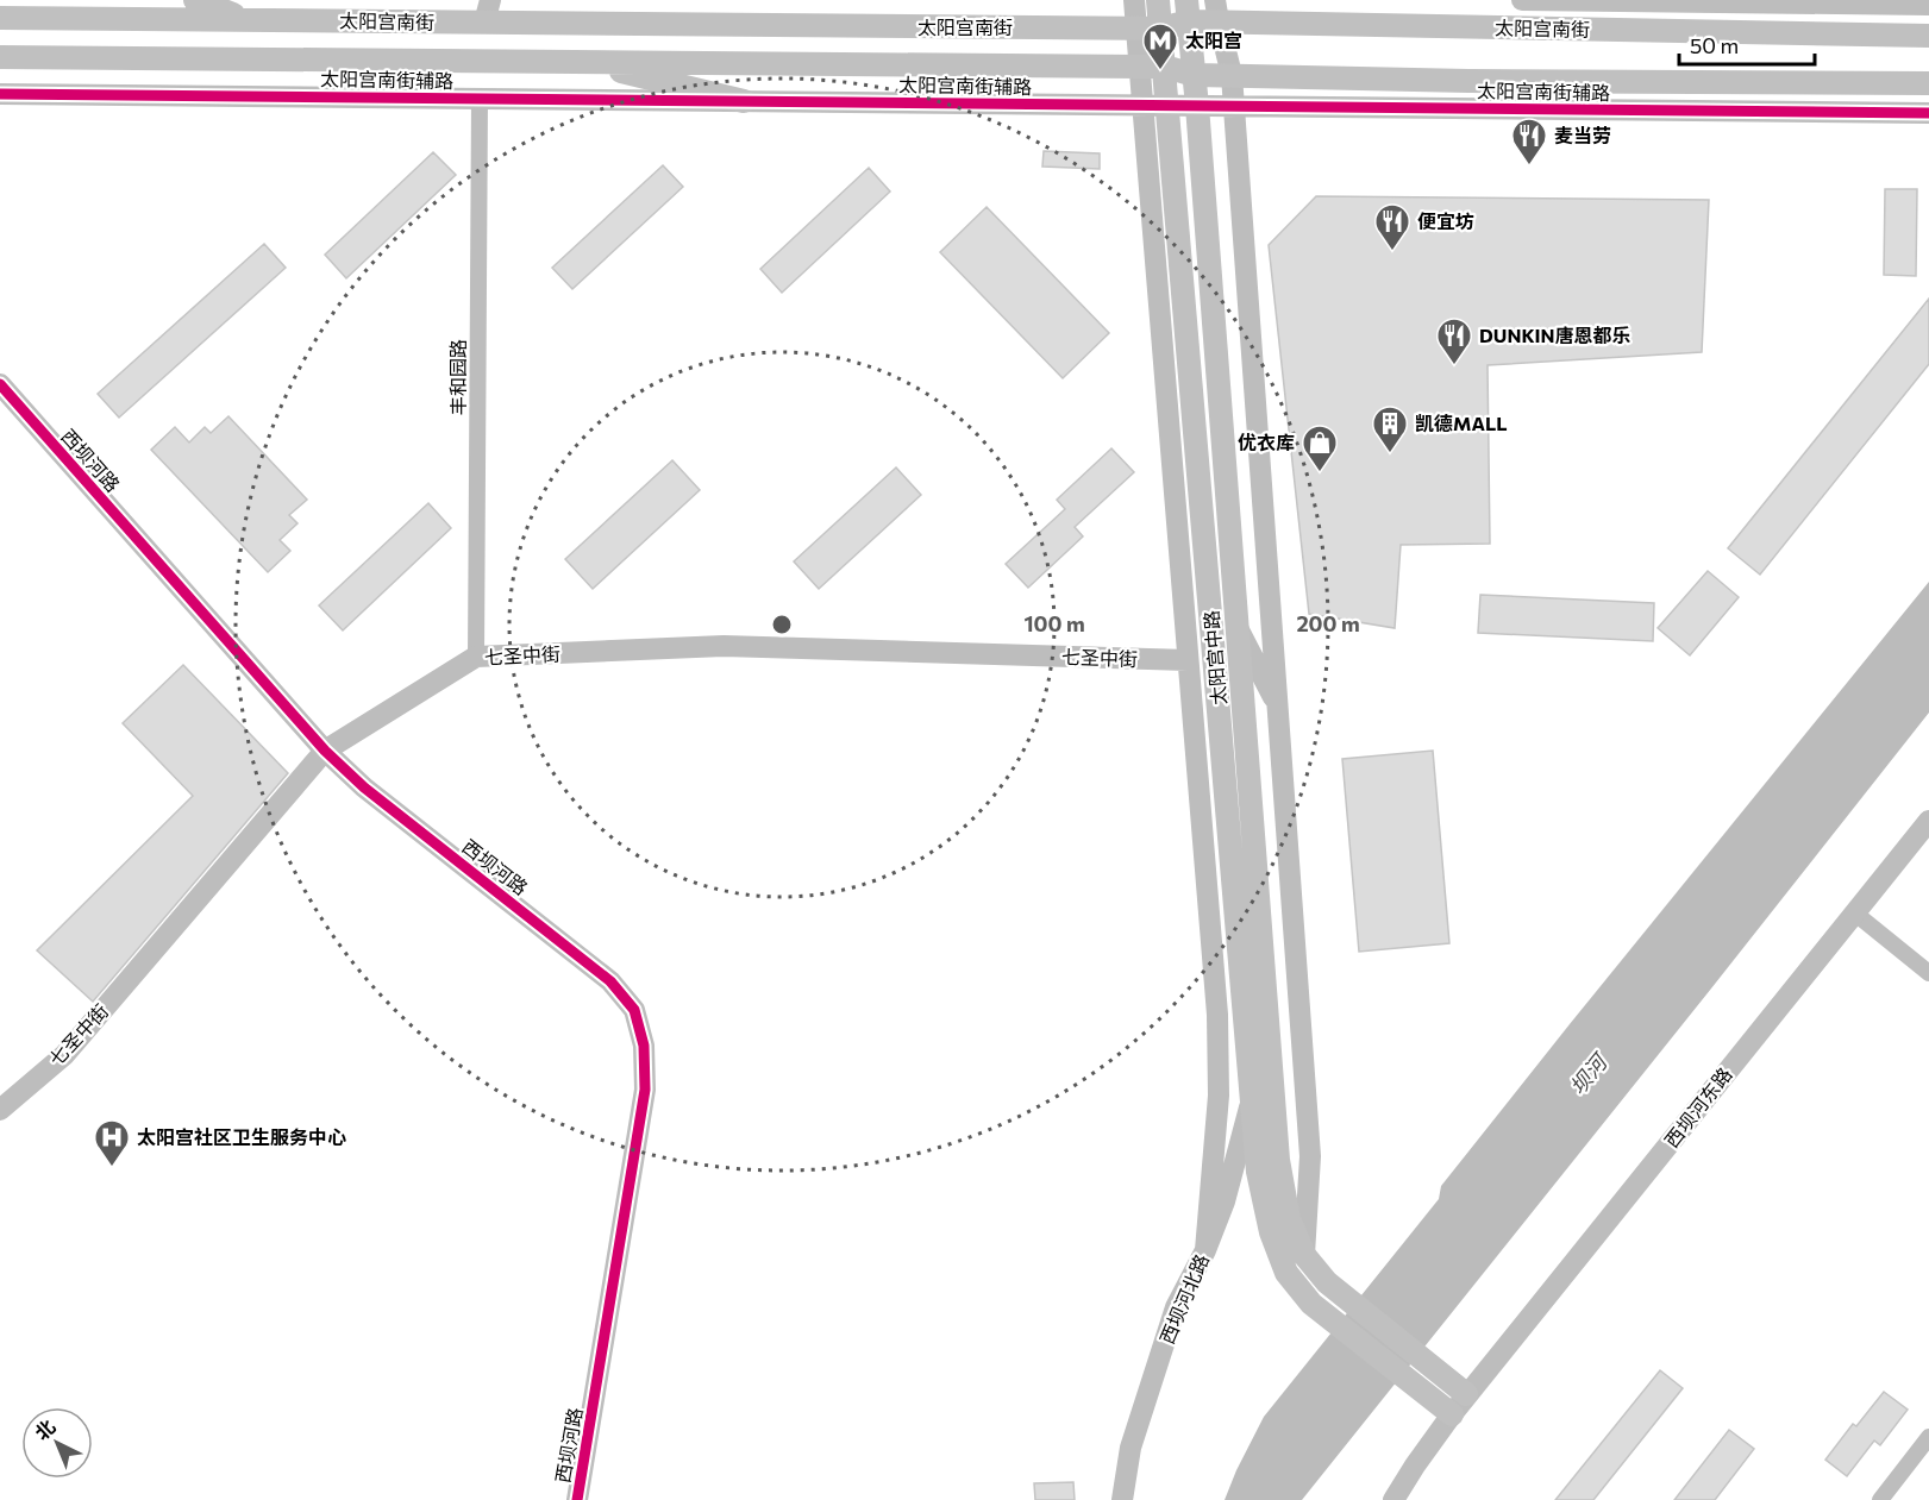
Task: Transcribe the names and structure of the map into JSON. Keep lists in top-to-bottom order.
{
  "streets": {
    "main road": ["太阳宫南街", "太阳宫中路"],
    "street": [
      "太阳宫南街辅路",
      "丰和园路",
      "西坝河路",
      "七圣中街",
      "西坝河东路",
      "西坝河北路"
    ]
  },
  "crossings": [
    ["太阳宫南街", "太阳宫中路"],
    ["太阳宫南街辅路", "丰和园路"],
    ["太阳宫南街辅路", "太阳宫中路"],
    ["丰和园路", "七圣中街"],
    ["西坝河路", "七圣中街"],
    ["七圣中街", "太阳宫中路"],
    ["太阳宫中路", "西坝河东路"],
    ["太阳宫中路", "西坝河北路"]
  ],
  "water": ["坝河"],
  "places": {
    "metro station": ["太阳宫"],
    "restaurant": ["麦当劳", "便宜坊", "DUNKIN唐恩都乐"],
    "building": ["凯德MALL"],
    "shop": ["优衣库"],
    "hospital": ["太阳宫社区卫生服务中心"]
  },
  "scale_bar": "50 m",
  "north": "top left",
  "rings": ["100 m", "200 m"]
}
